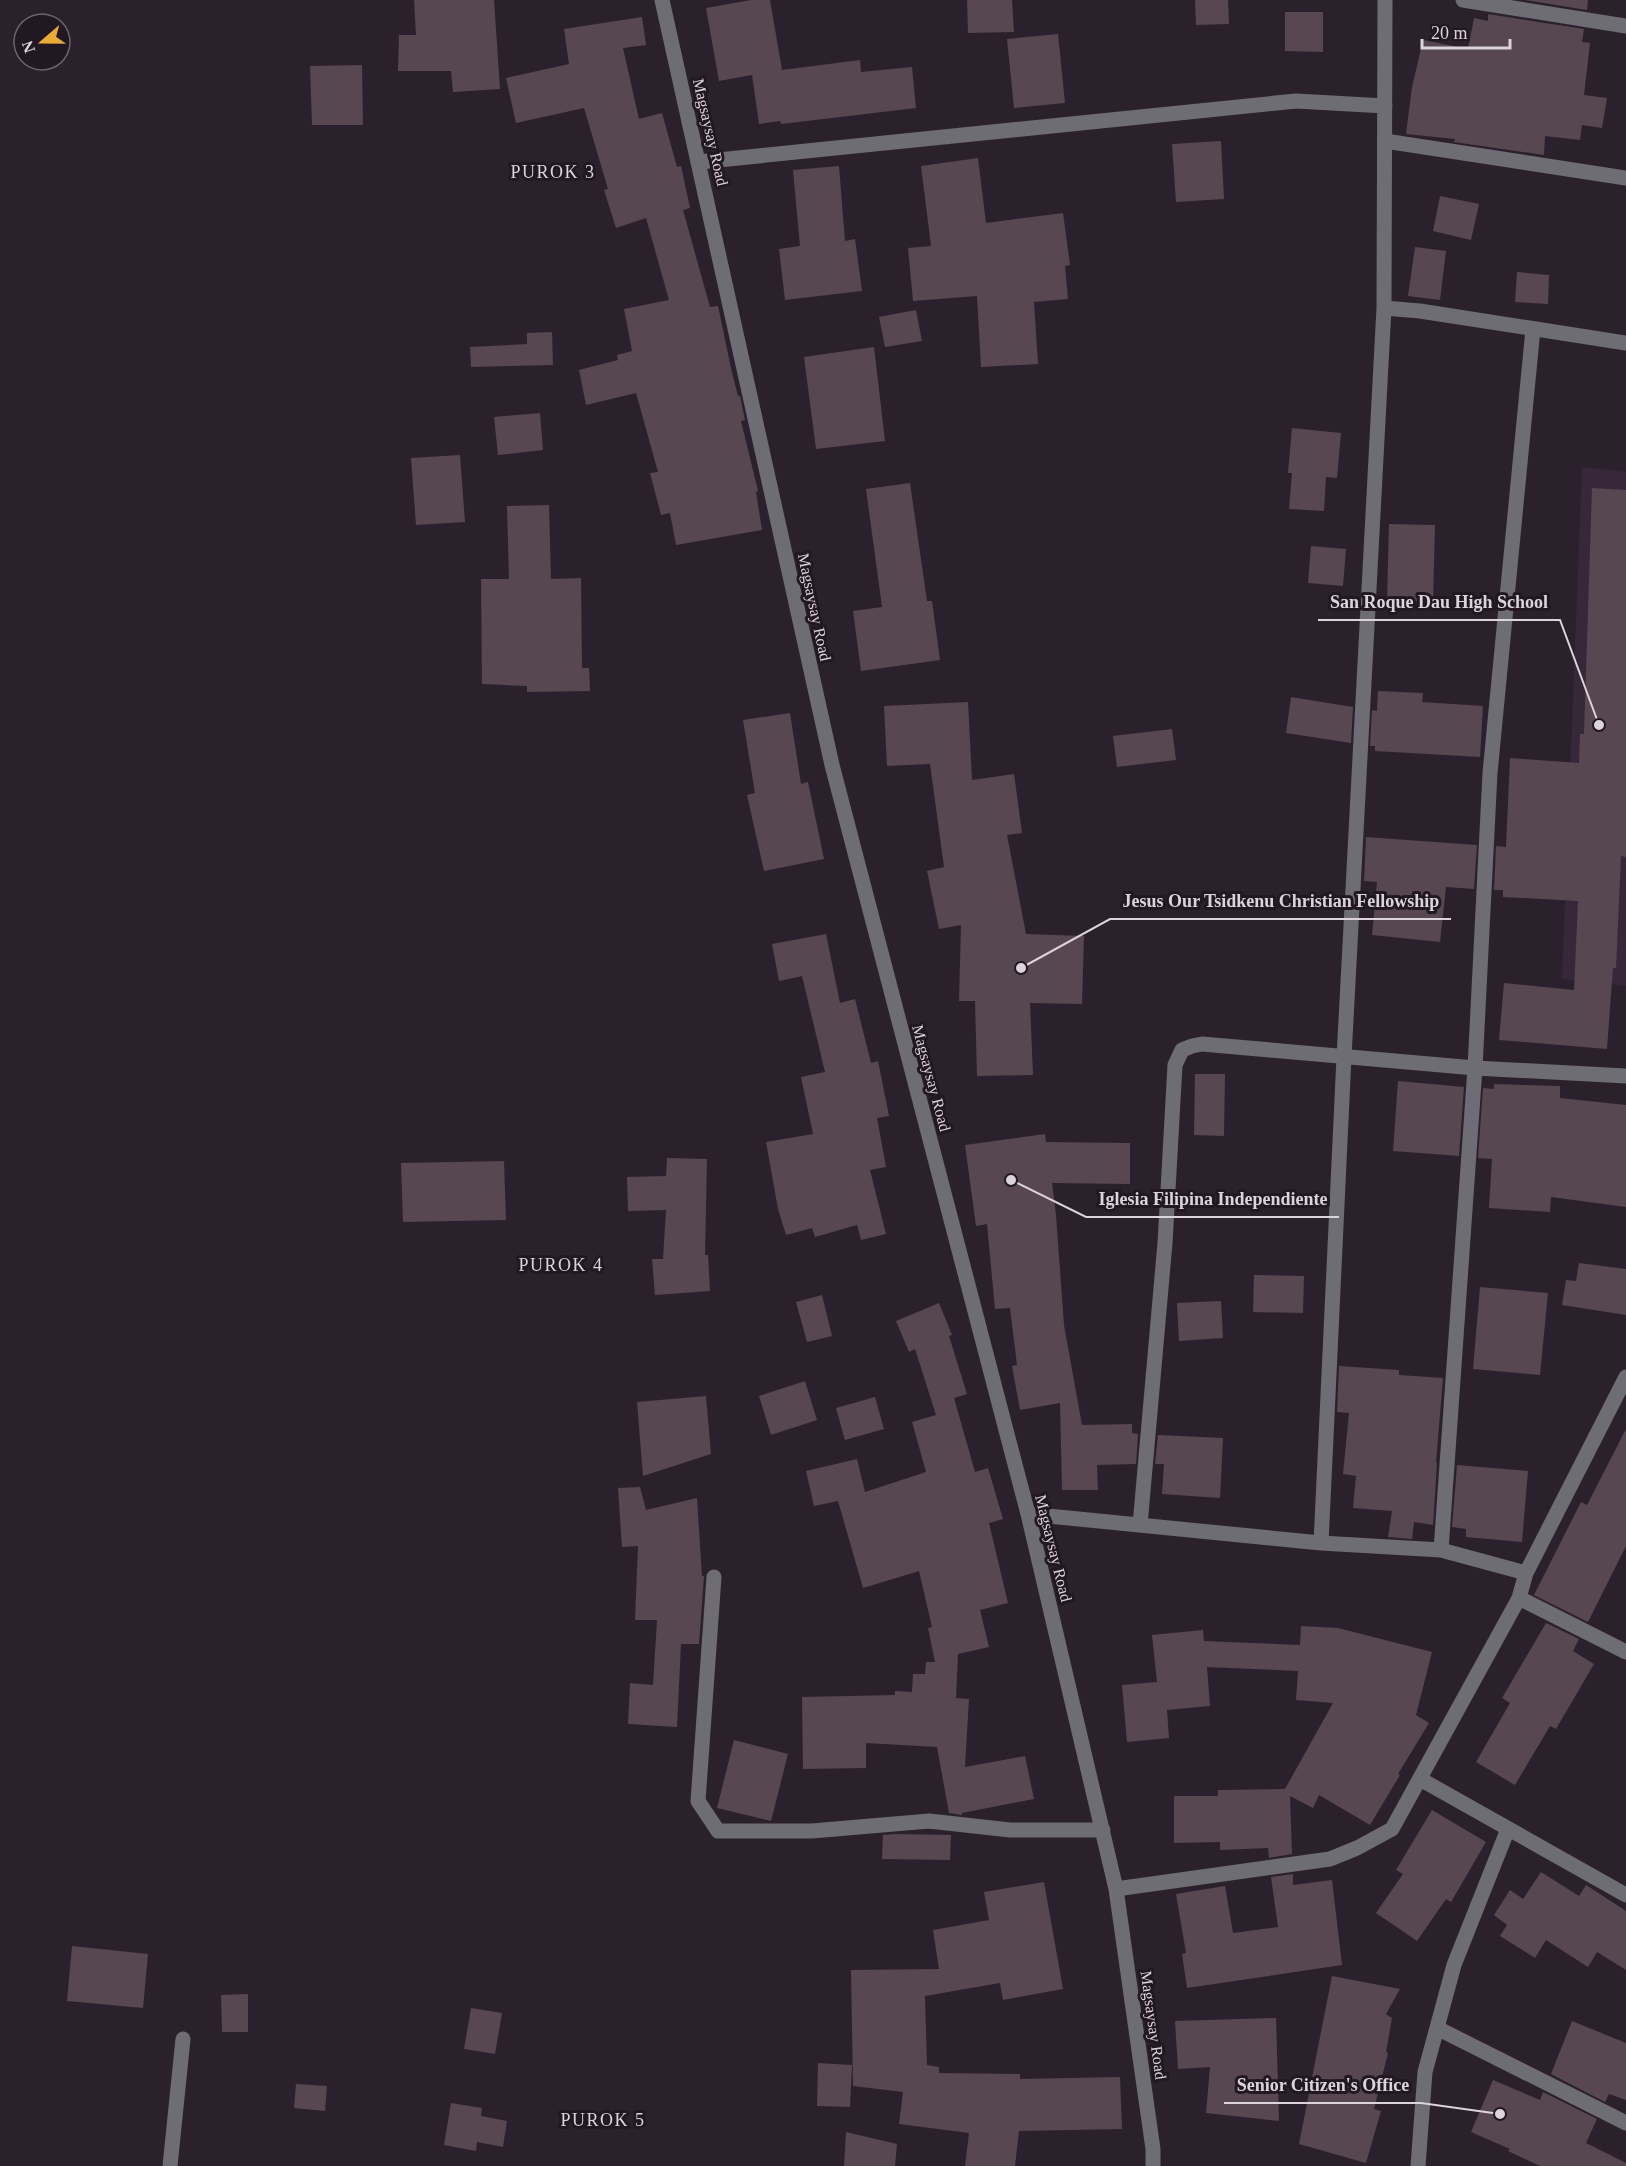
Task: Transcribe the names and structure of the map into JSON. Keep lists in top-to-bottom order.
{
  "streets": {
    "street": ["Magsaysay Road"]
  },
  "districts": ["PUROK 3", "PUROK 4", "PUROK 5"],
  "places": [
    "San Roque Dau High School",
    "Jesus Our Tsidkenu Christian Fellowship",
    "Iglesia Filipina Independiente",
    "Senior Citizen's Office"
  ],
  "scale_bar": "20 m",
  "north": "left"
}
